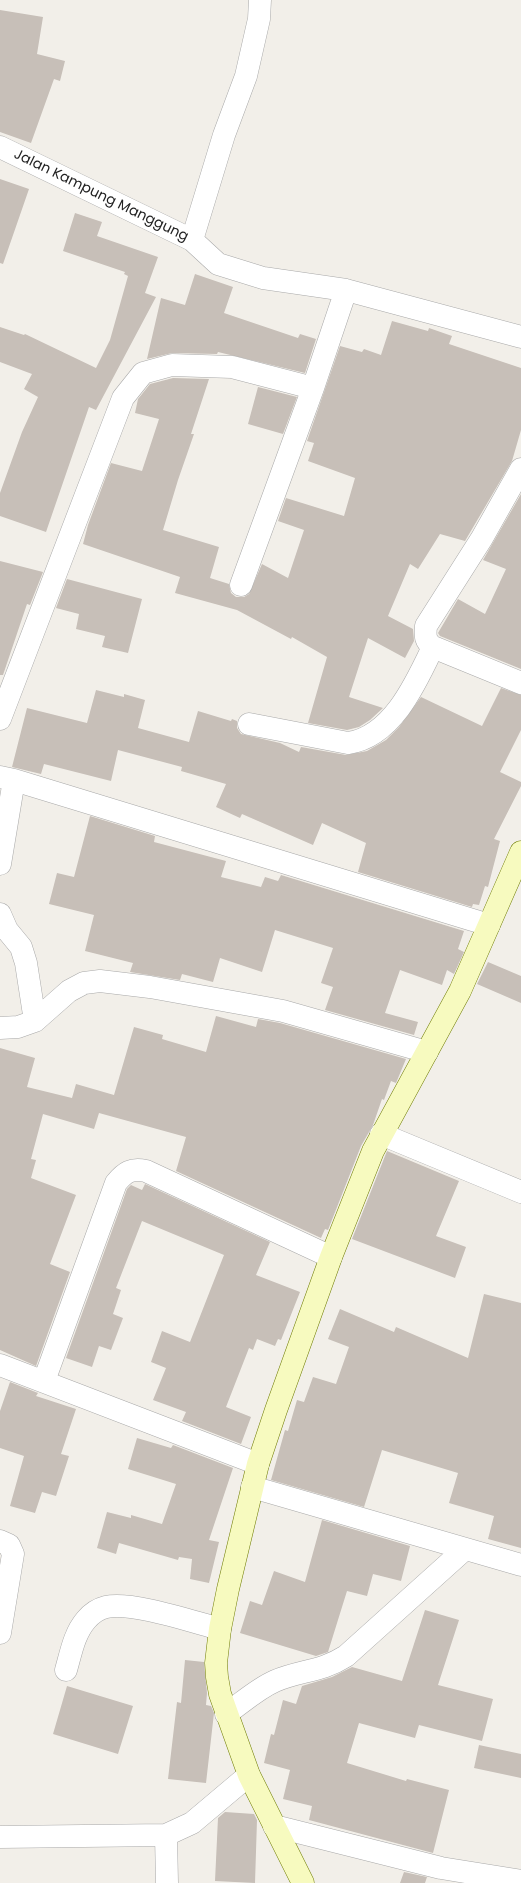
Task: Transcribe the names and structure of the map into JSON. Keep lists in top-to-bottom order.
{
  "streets": {
    "street": ["Jalan Kampung Manggung"]
  }
}
